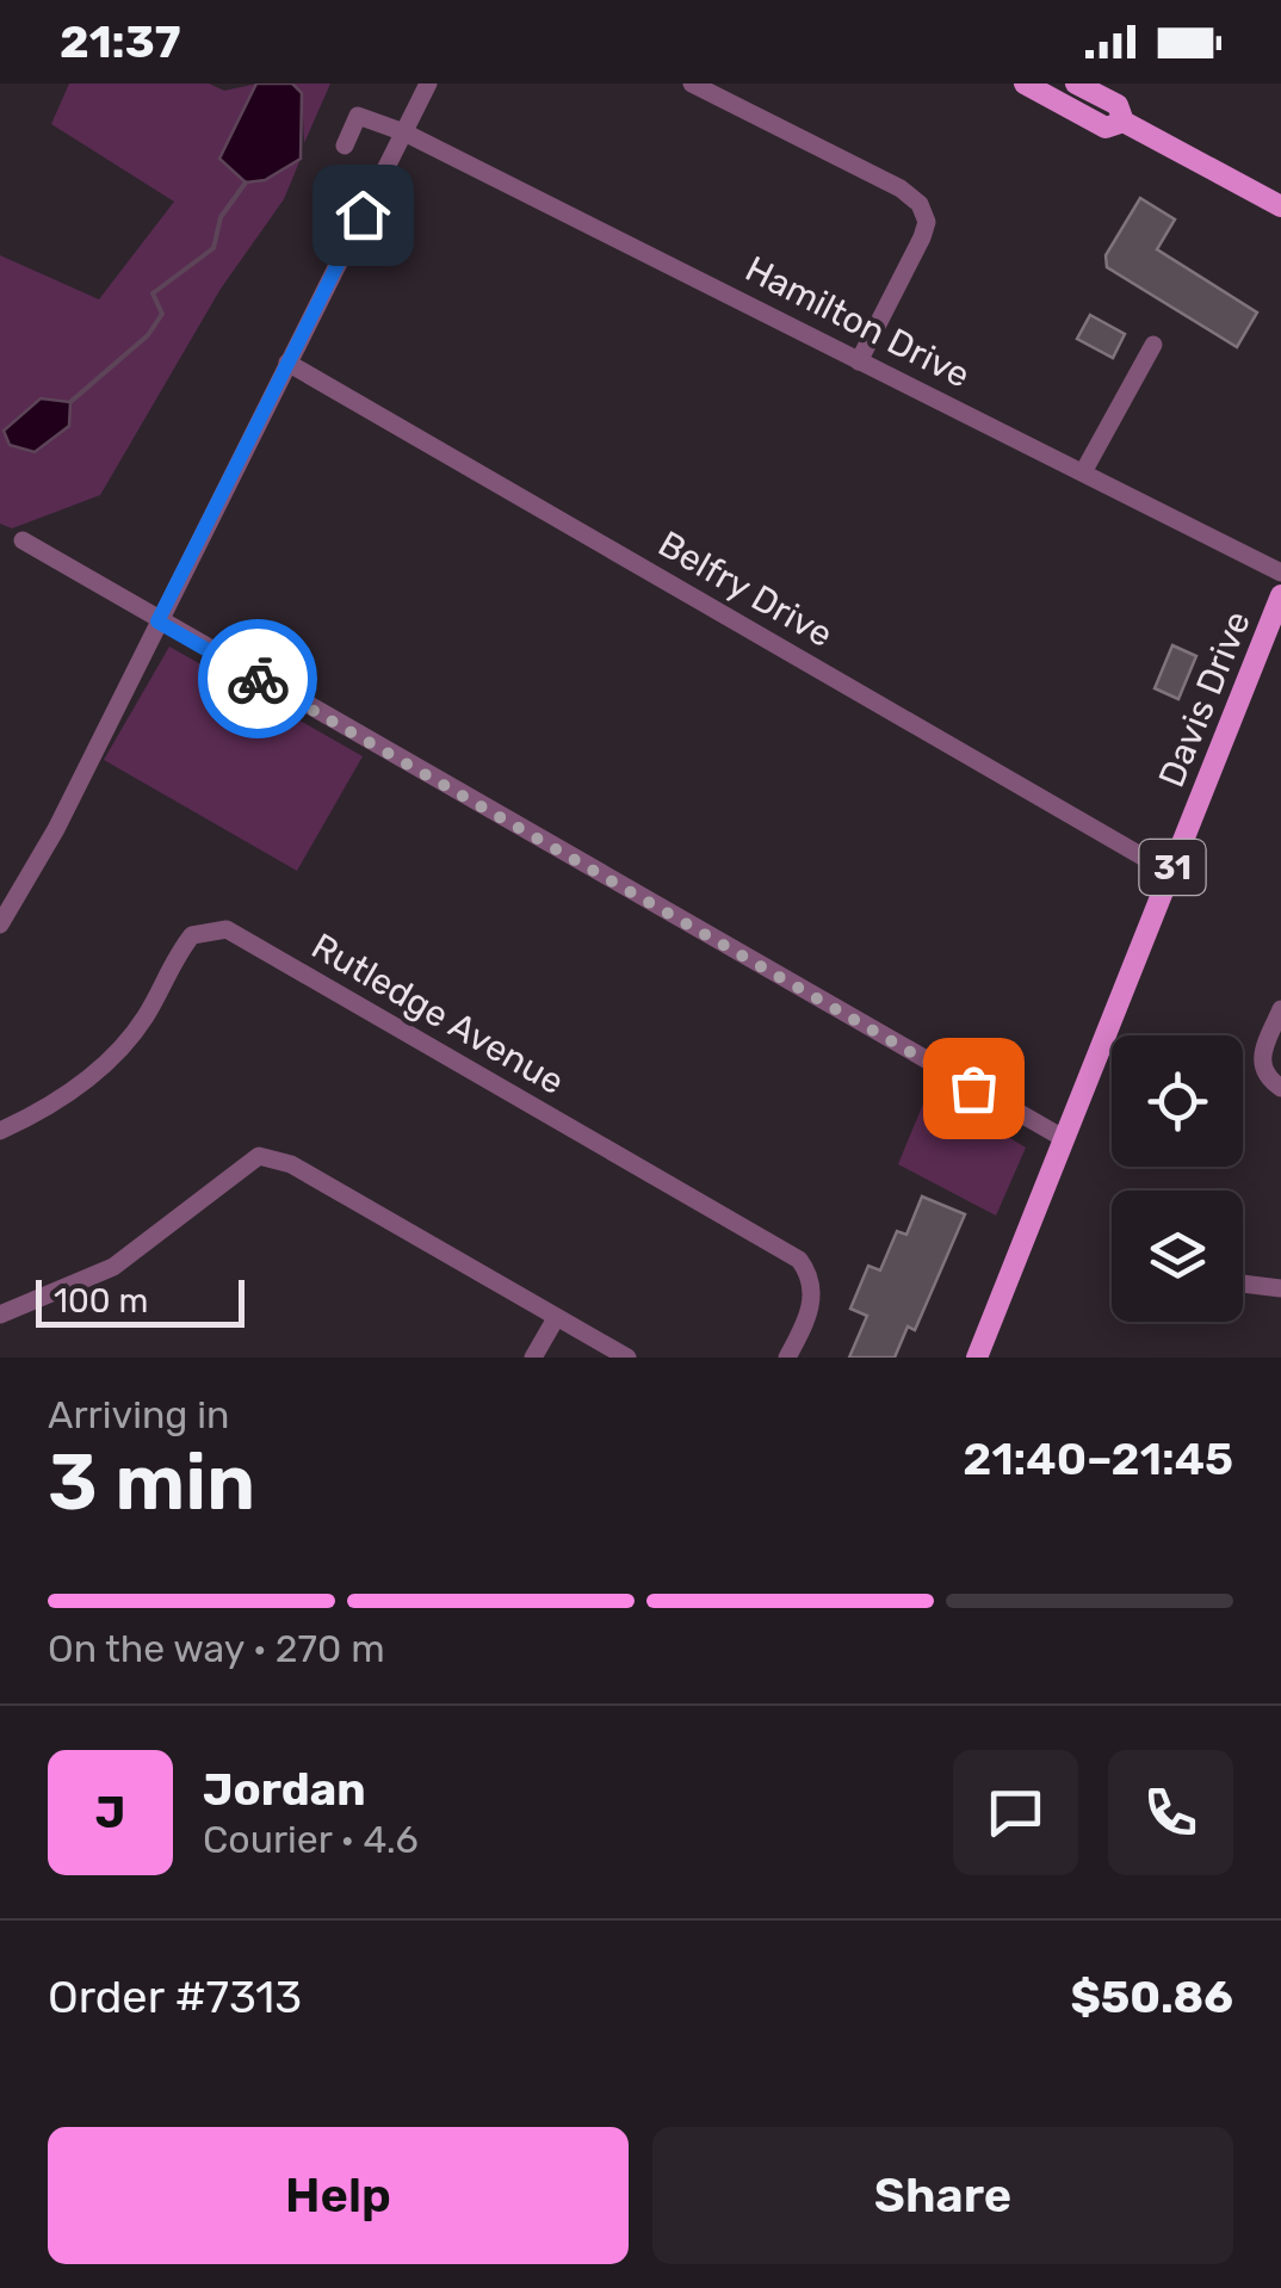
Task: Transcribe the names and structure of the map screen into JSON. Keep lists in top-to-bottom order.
{
  "streets": {
    "main road": ["Davis Drive", "31"],
    "street": ["Hamilton Drive", "Belfry Drive", "Rutledge Avenue"]
  },
  "crossings": [
    ["Belfry Drive", "Davis Drive"]
  ],
  "scale_bar": "100 m",
  "page": {
    "status": "21:37",
    "scale": "100 m",
    "heading": ["3 min", "Arriving in", "21:40–21:45"],
    "panel": [
      "Jordan",
      "Courier · 4.6",
      "Order #7313",
      "$50.86"
    ],
    "bar": "On the way · 270 m",
    "round": "J",
    "buttons": ["Help", "Share"]
  }
}
